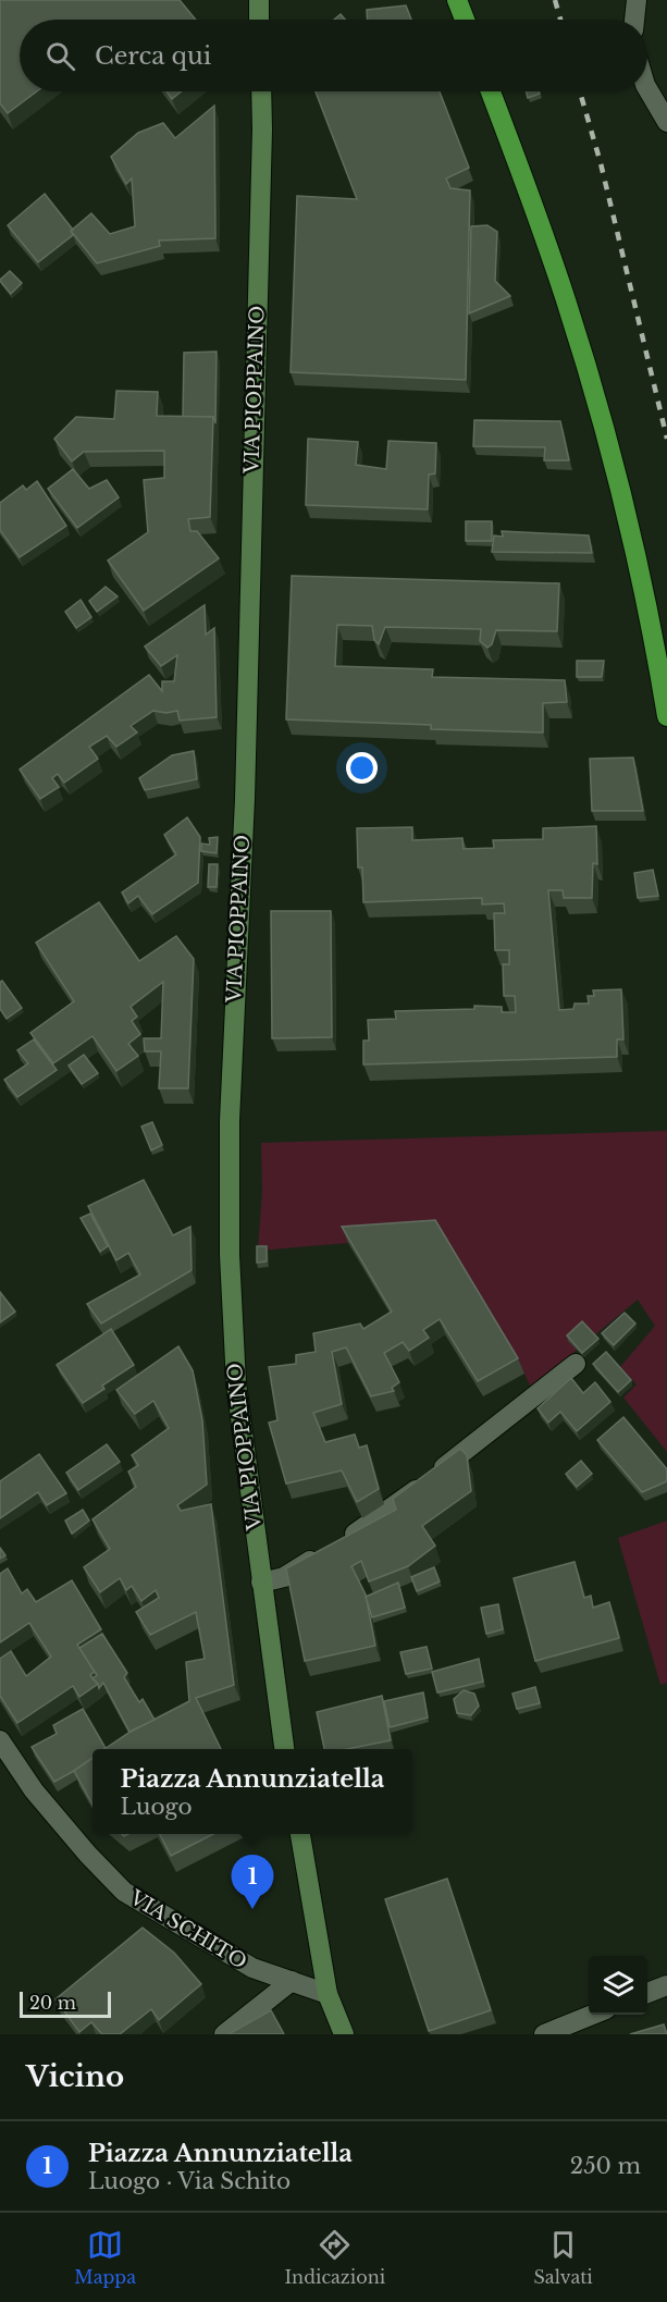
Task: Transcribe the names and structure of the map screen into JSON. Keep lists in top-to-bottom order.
{
  "streets": {
    "main road": ["VIA PIOPPAINO"],
    "street": ["VIA SCHITO"]
  },
  "scale_bar": "20 m",
  "page": {
    "search": "Cerca qui",
    "popup": ["Piazza Annunziatella", "Luogo"],
    "pins": "1",
    "scale": "20 m",
    "heading": "Vicino",
    "list": [
      {
        "mark": "1",
        "name": "Piazza Annunziatella",
        "note": "Luogo · Via Schito",
        "value": "250 m"
      }
    ],
    "nav": ["Mappa", "Indicazioni", "Salvati"]
  }
}
